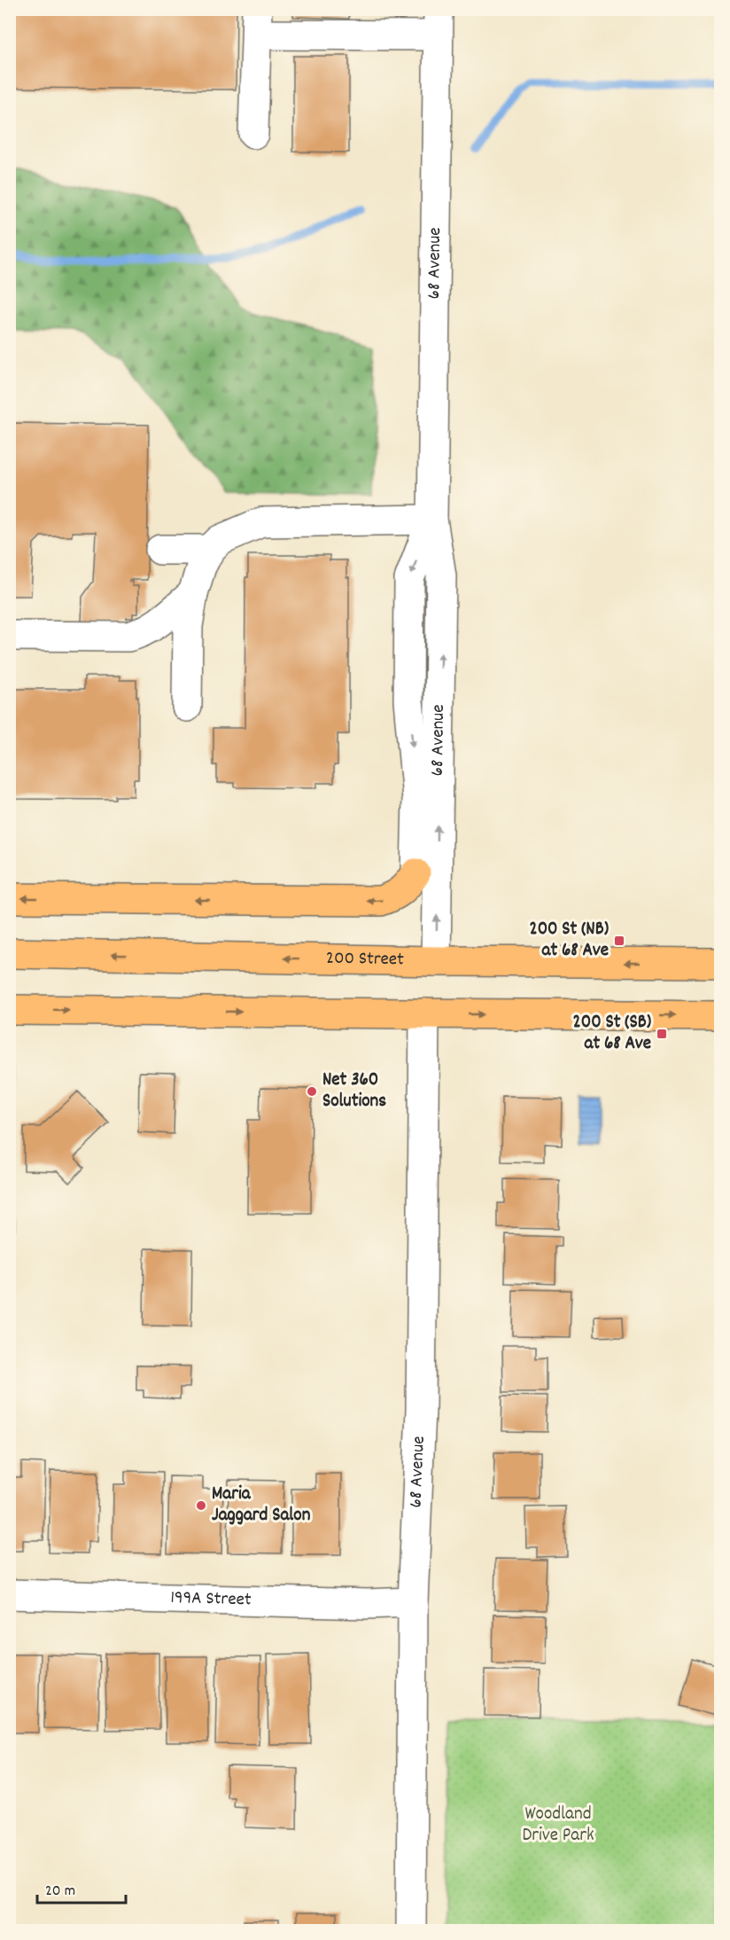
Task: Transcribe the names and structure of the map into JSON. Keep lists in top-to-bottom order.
{
  "streets": {
    "main road": ["200 Street"],
    "street": ["68 Avenue", "199A Street"]
  },
  "crossings": [
    ["68 Avenue", "200 Street"],
    ["68 Avenue", "199A Street"]
  ],
  "parks": ["Woodland Drive Park"],
  "places": {
    "transit": ["200 St (NB) at 68 Ave", "200 St (SB) at 68 Ave"],
    "other": ["Net 360 Solutions", "Maria Jaggard Salon"]
  },
  "scale_bar": "20 m"
}
